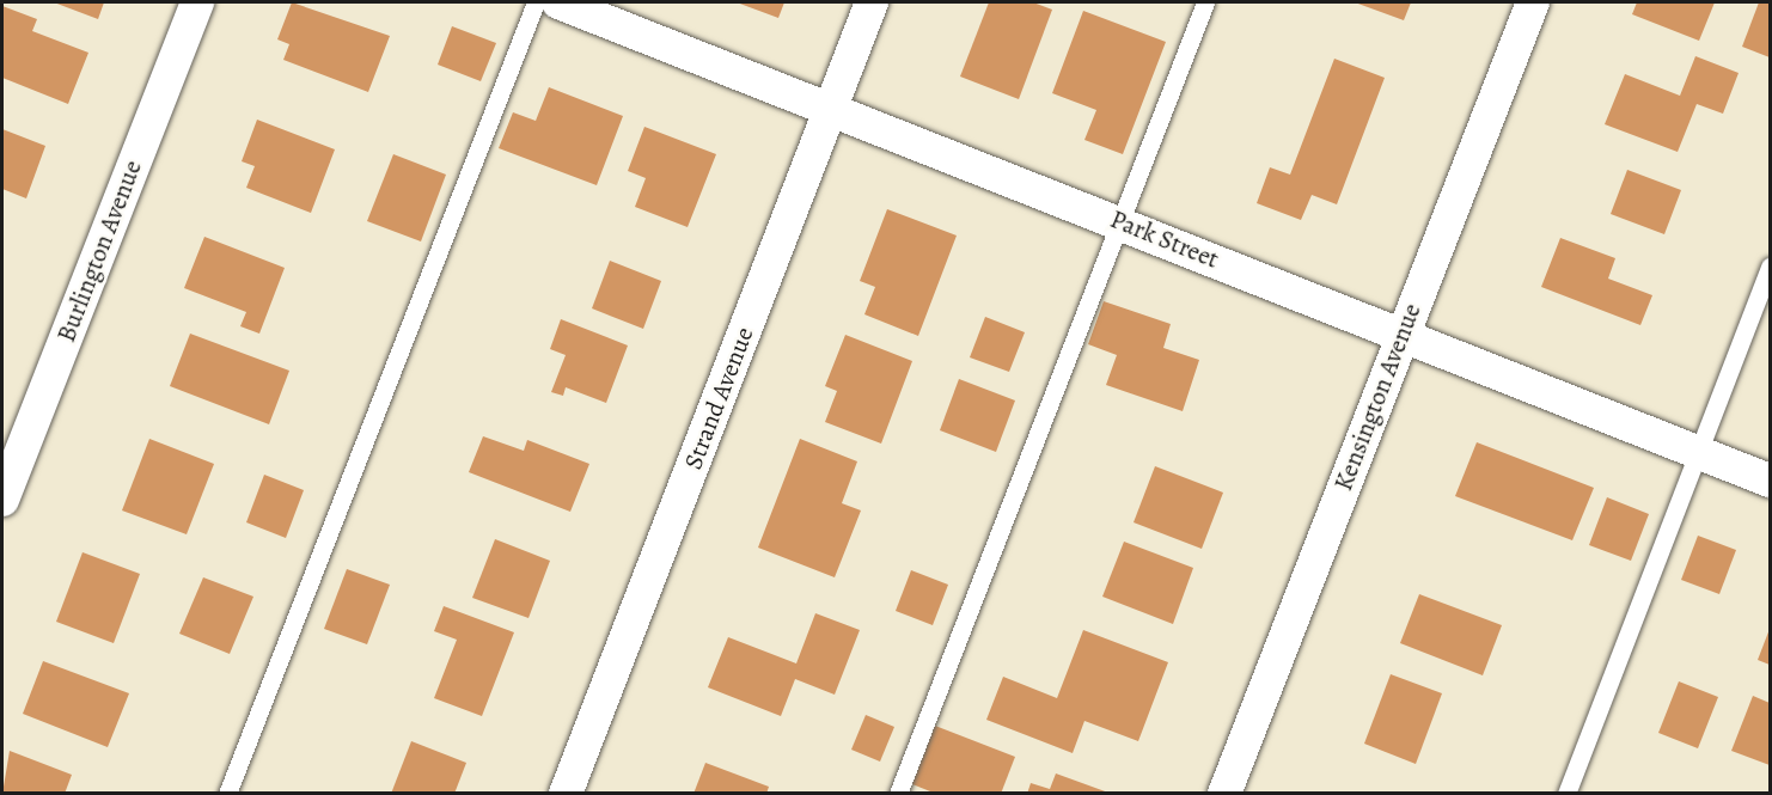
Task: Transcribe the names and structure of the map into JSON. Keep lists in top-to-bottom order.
{
  "streets": {
    "street": [
      "Park Street",
      "Burlington Avenue",
      "Kensington Avenue",
      "Strand Avenue"
    ]
  },
  "crossings": [
    ["Park Street", "Kensington Avenue"],
    ["Park Street", "Strand Avenue"]
  ]
}
